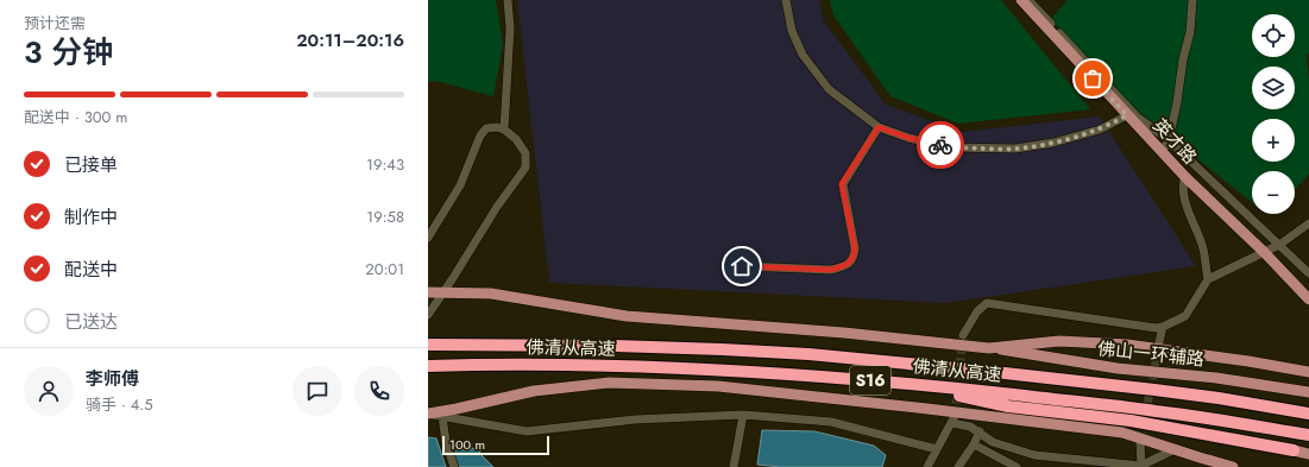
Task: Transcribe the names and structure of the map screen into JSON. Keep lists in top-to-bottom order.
{
  "streets": {
    "highway": ["佛清从高速", "S16"],
    "main road": ["英才路", "佛山一环辅路"]
  },
  "scale_bar": "100 m",
  "page": {
    "heading": ["3 分钟", "预计还需", "20:11–20:16"],
    "panel": ["李师傅", "骑手 · 4.5"],
    "map_buttons": ["+", "−"],
    "bar": "配送中 · 300 m",
    "list": [
      ["已接单", "19:43"],
      ["制作中", "19:58"],
      ["配送中", "20:01"],
      "已送达"
    ],
    "scale": "100 m"
  }
}
